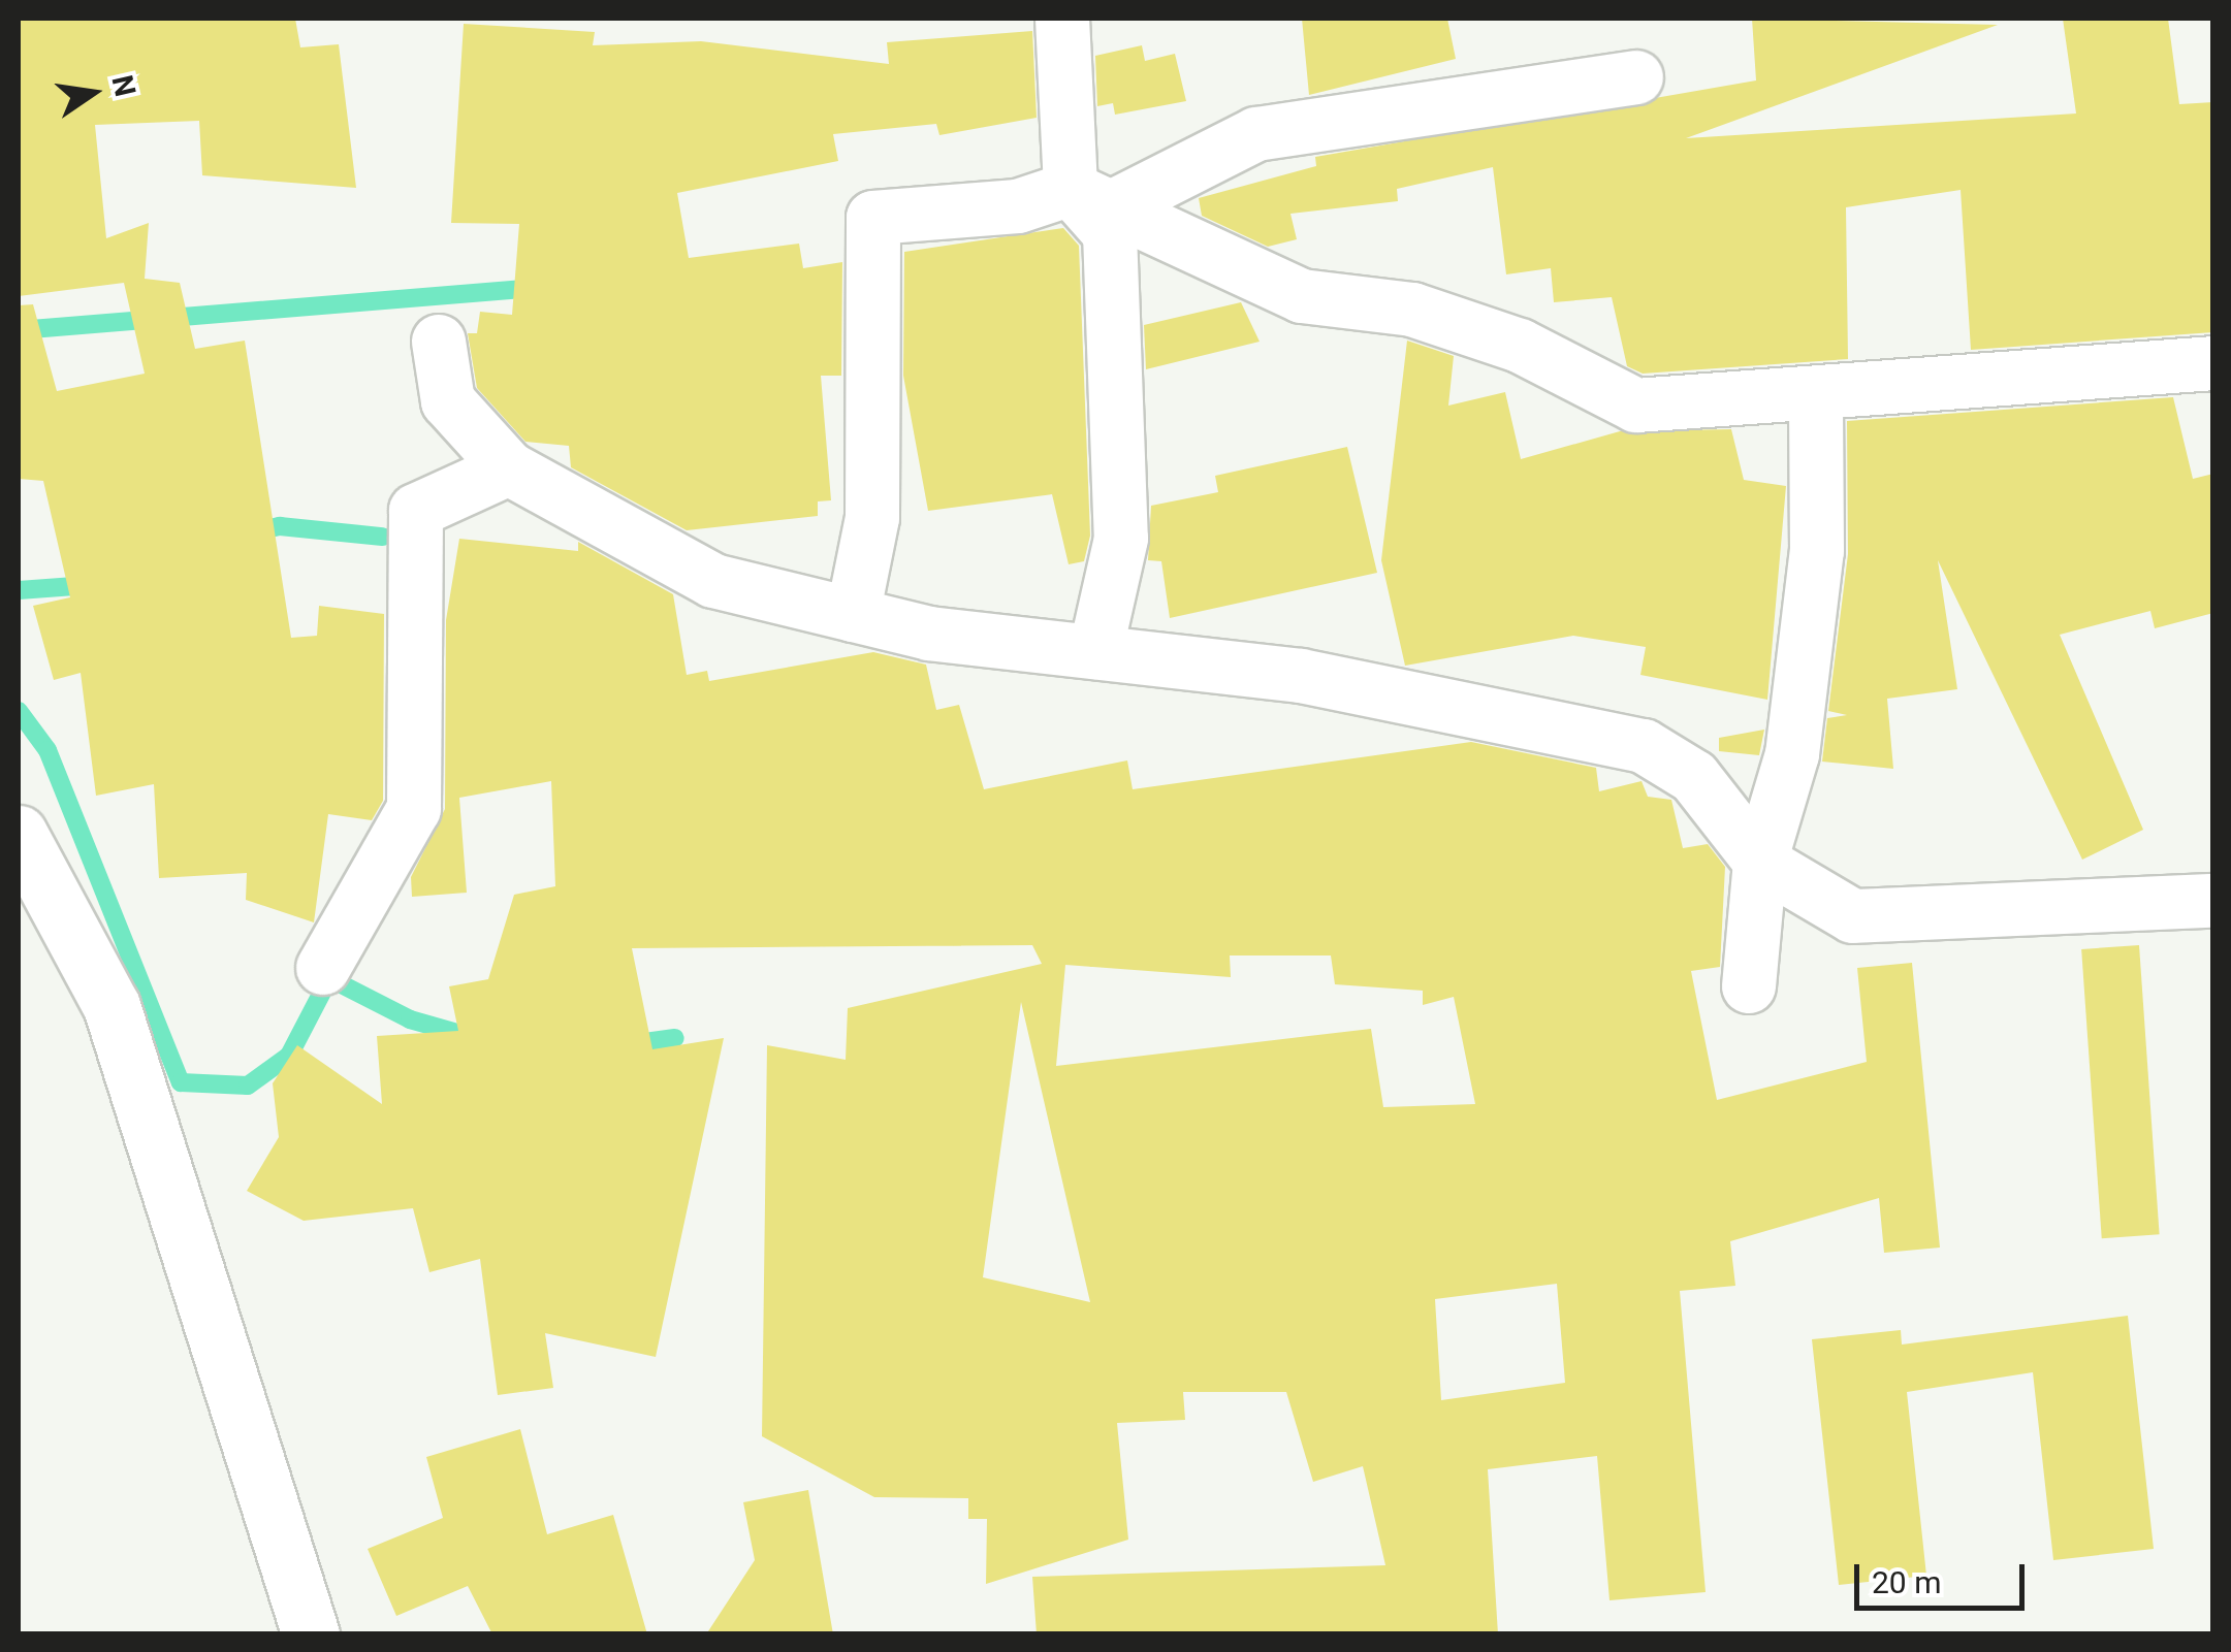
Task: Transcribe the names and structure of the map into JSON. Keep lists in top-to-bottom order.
{
  "scale_bar": "20 m",
  "north": "right"
}
